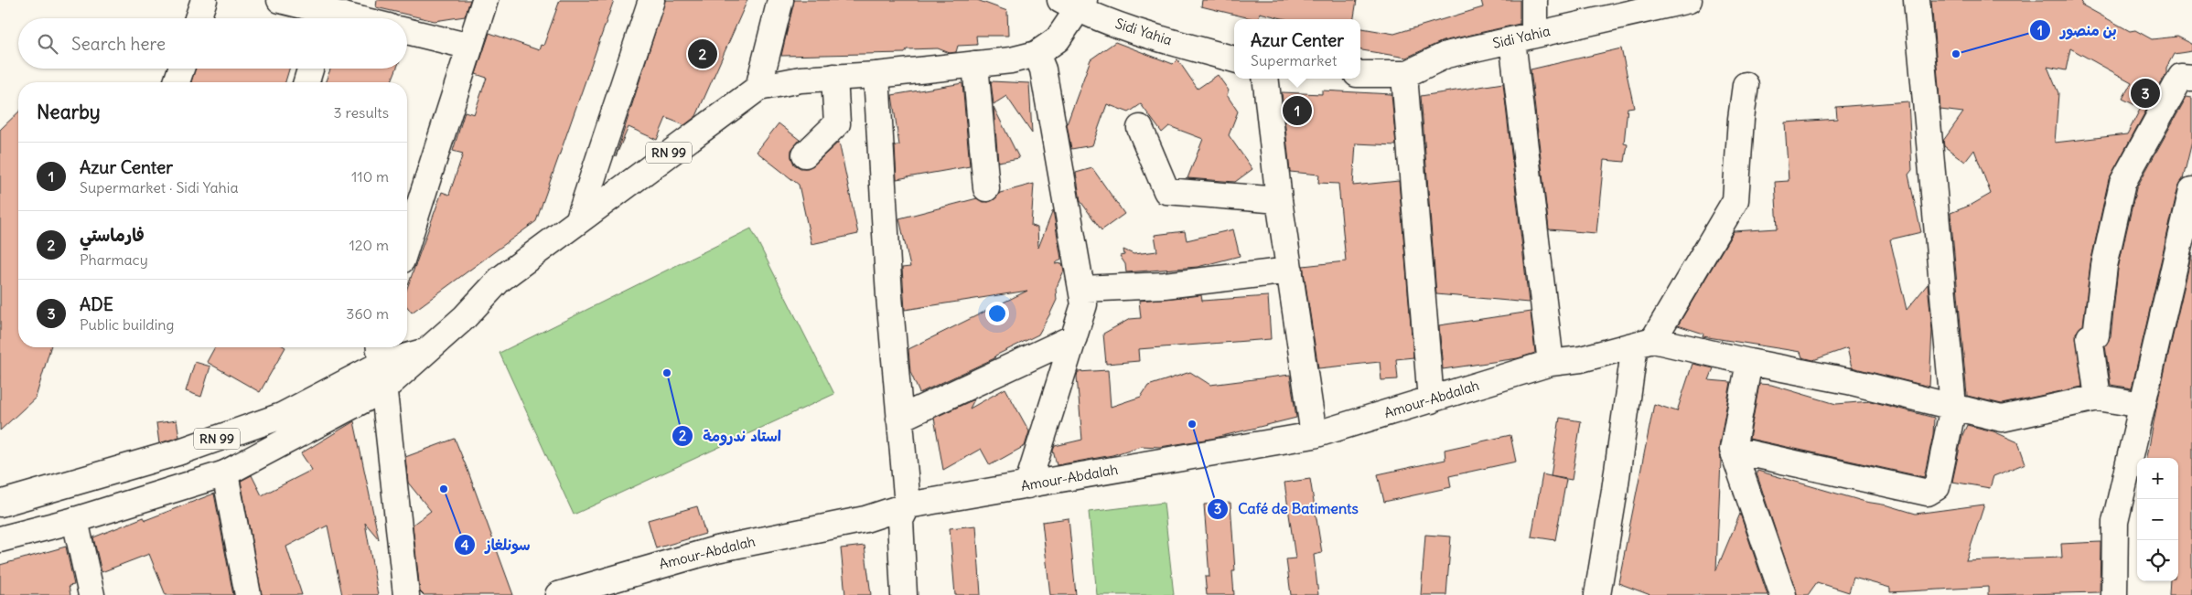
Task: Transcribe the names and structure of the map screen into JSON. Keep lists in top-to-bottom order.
{
  "streets": {
    "street": ["Sidi Yahia", "RN 99", "Amour-Abdalah"]
  },
  "crossings": [
    ["Sidi Yahia", "RN 99"]
  ],
  "places": [
    "بن منصور",
    "استاد ندرومة",
    "Café de Batiments",
    "سونلغاز"
  ],
  "page": {
    "search": "Search here",
    "popup": ["Azur Center", "Supermarket"],
    "pins": ["2", "3", "1"],
    "heading": ["Nearby", "3 results"],
    "list": [
      {
        "mark": "1",
        "name": "Azur Center",
        "note": "Supermarket · Sidi Yahia",
        "value": "110 m"
      },
      {
        "mark": "2",
        "name": "فارماستي",
        "note": "Pharmacy",
        "value": "120 m"
      },
      {
        "mark": "3",
        "name": "ADE",
        "note": "Public building",
        "value": "360 m"
      }
    ],
    "map_buttons": ["+", "−"]
  }
}
